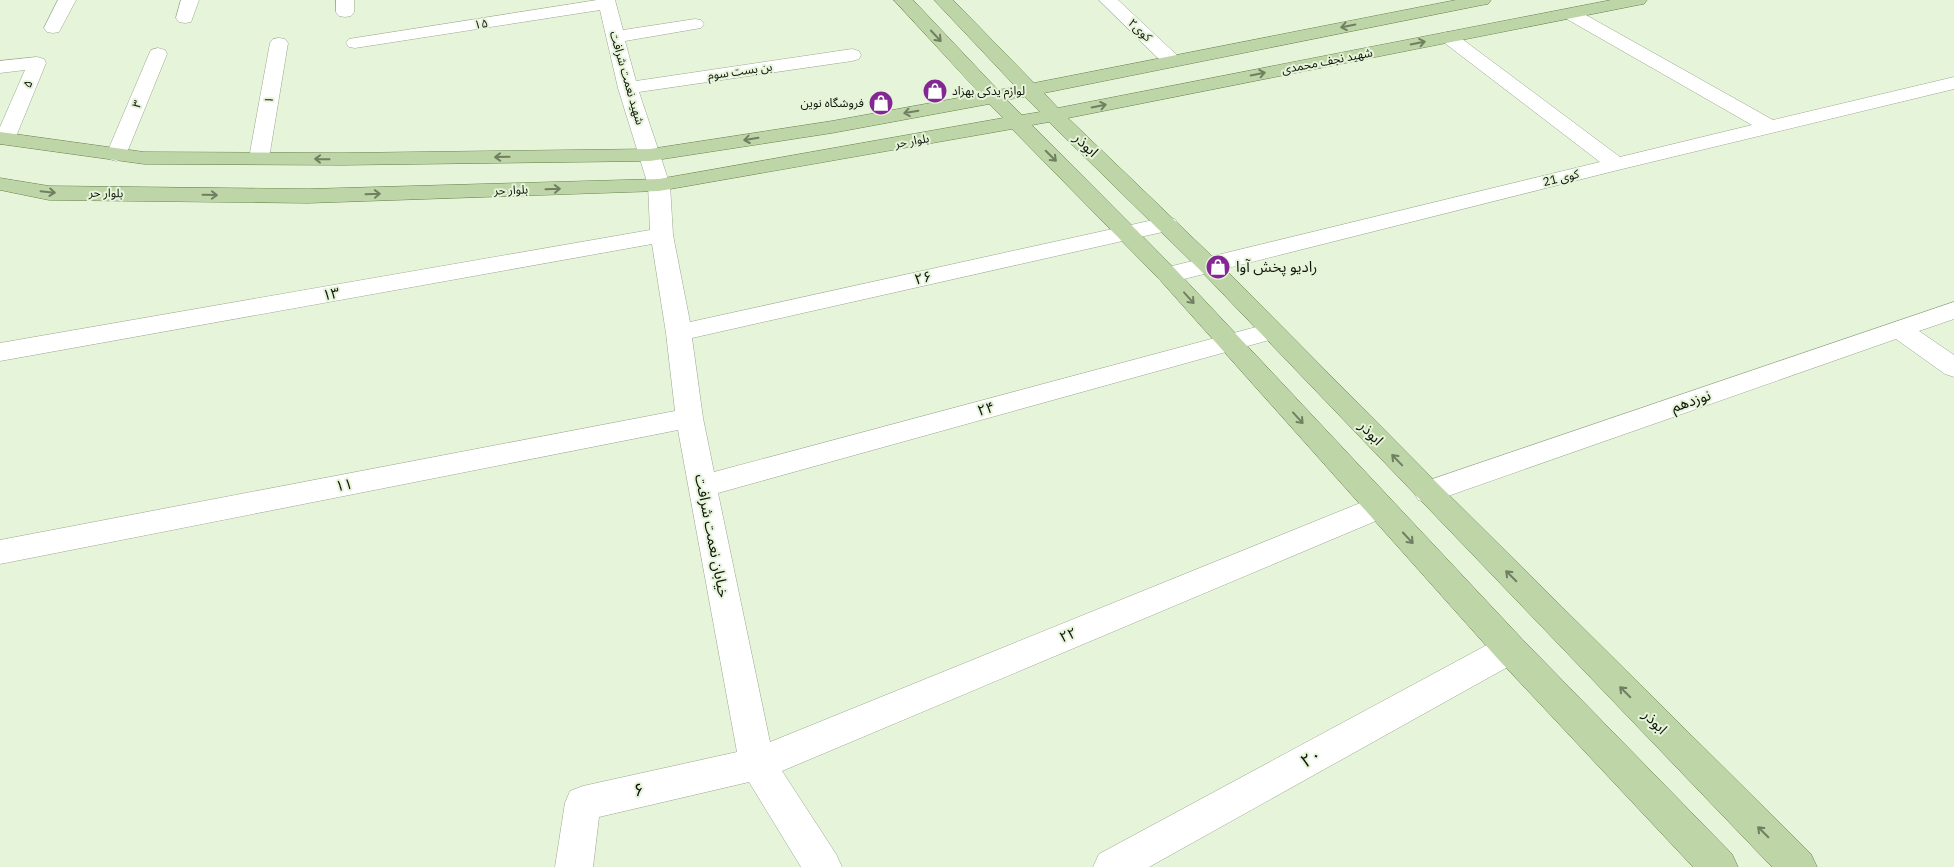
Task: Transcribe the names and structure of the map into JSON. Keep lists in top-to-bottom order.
{
  "streets": {
    "main road": ["شهید نجف محمدی", "بلوار حر", "ابوذر"],
    "street": [
      "۱۵",
      "کوی۲",
      "بن بست سوم",
      "شهید نعمت شرافت",
      "۵",
      "۱",
      "۳",
      "کوی 21",
      "۲۶",
      "۱۳",
      "نوزدهم",
      "۲۴",
      "۱۱",
      "خیابان نعمت شرافت",
      "۲۲",
      "۲۰",
      "۶"
    ]
  },
  "crossings": [
    ["۱۵", "شهید نعمت شرافت"],
    ["شهید نجف محمدی", "بلوار حر"],
    ["شهید نجف محمدی", "ابوذر"],
    ["بن بست سوم", "شهید نعمت شرافت"],
    ["شهید نعمت شرافت", "بلوار حر"],
    ["شهید نعمت شرافت", "خیابان نعمت شرافت"],
    ["۵", "بلوار حر"],
    ["۱", "بلوار حر"],
    ["۳", "بلوار حر"],
    ["بلوار حر", "خیابان نعمت شرافت"],
    ["ابوذر", "کوی 21"],
    ["ابوذر", "۲۶"],
    ["ابوذر", "نوزدهم"],
    ["ابوذر", "۲۴"],
    ["۲۶", "خیابان نعمت شرافت"],
    ["۱۳", "خیابان نعمت شرافت"],
    ["۲۴", "خیابان نعمت شرافت"],
    ["۱۱", "خیابان نعمت شرافت"],
    ["خیابان نعمت شرافت", "۲۲"],
    ["خیابان نعمت شرافت", "۶"],
    ["۲۲", "۶"]
  ],
  "places": {
    "shop": ["لوازم یدکی بهزاد", "فروشگاه نوین", "رادیو پخش آوا"]
  }
}
